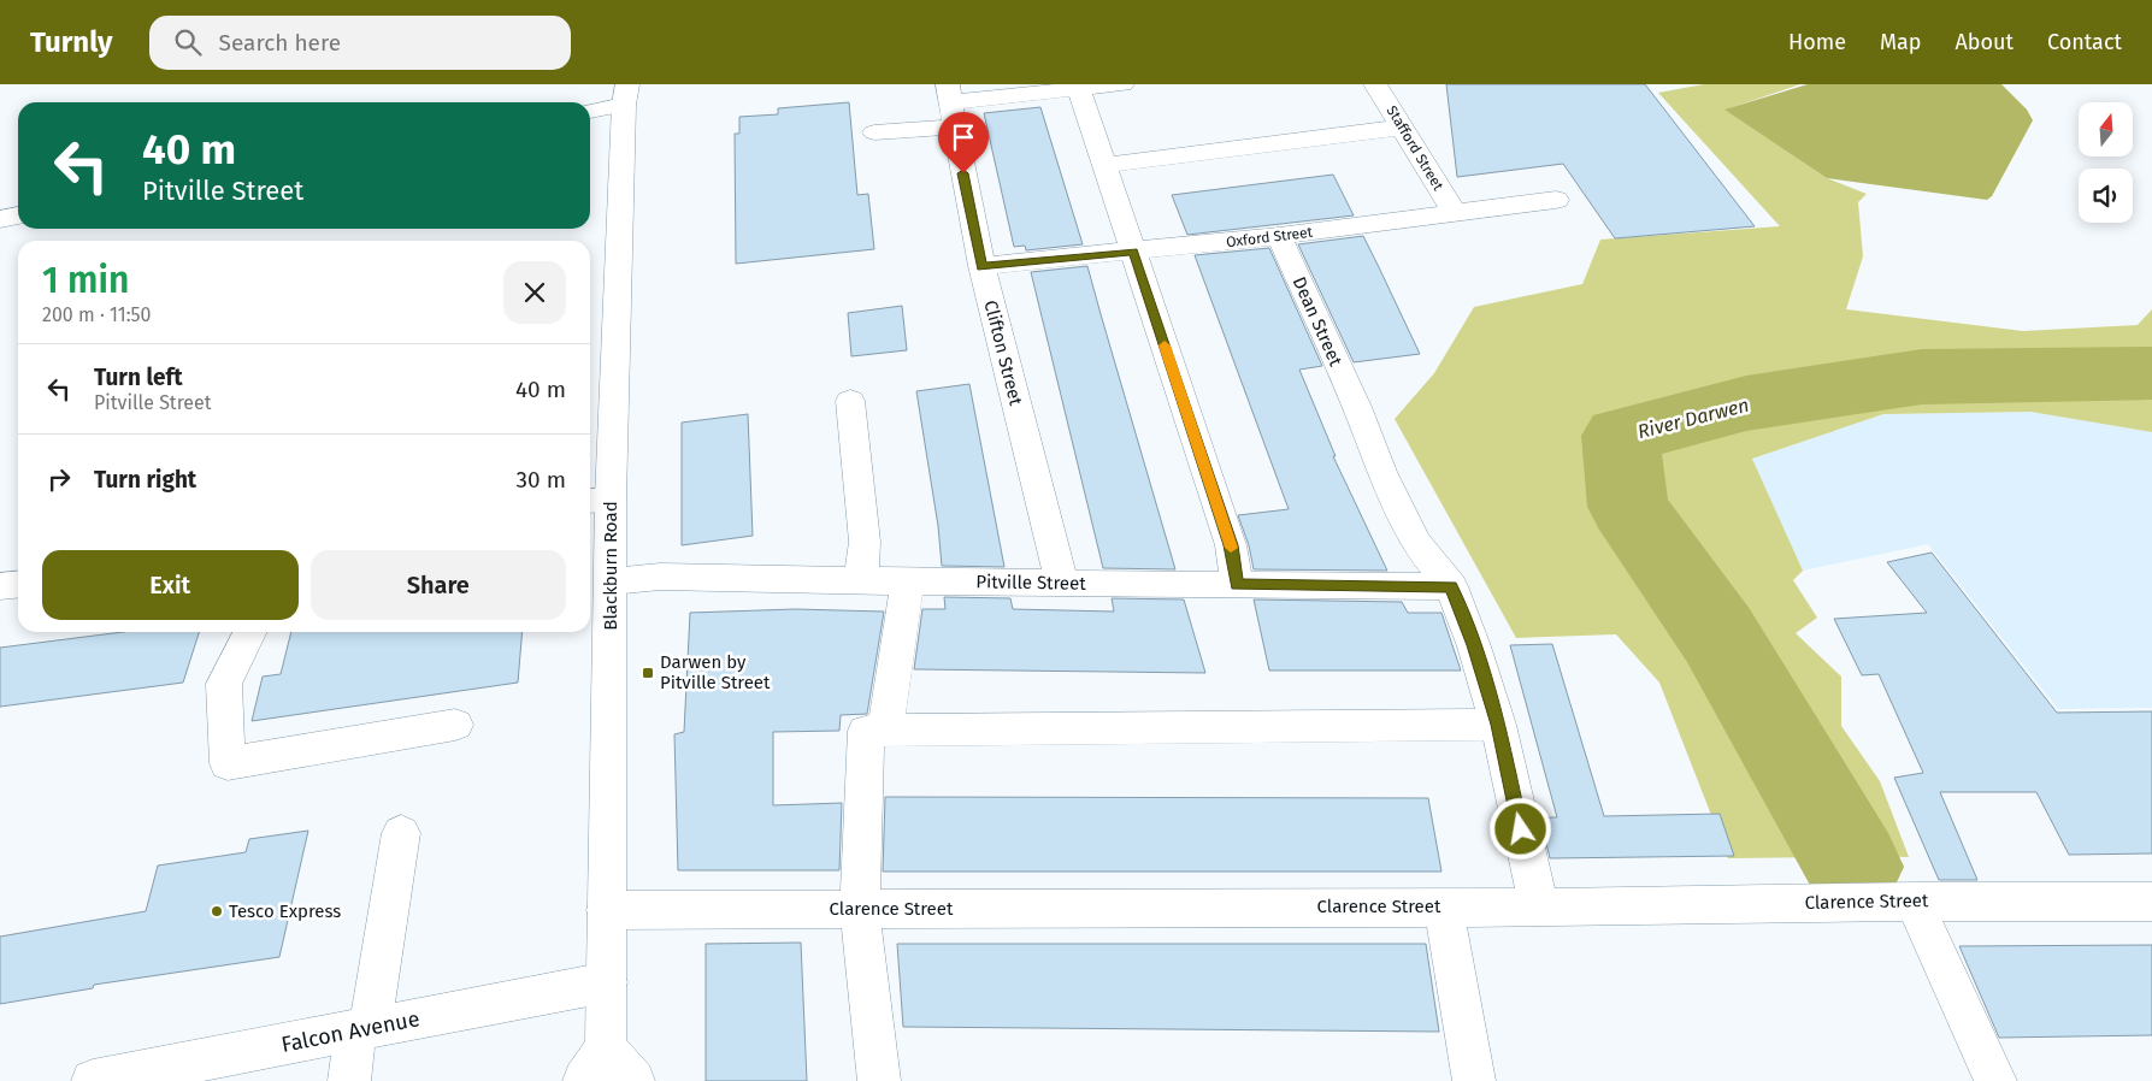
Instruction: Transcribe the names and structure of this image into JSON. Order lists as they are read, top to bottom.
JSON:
{
  "streets": {
    "main road": [
      "Stafford Street",
      "Oxford Street",
      "Dean Street",
      "Clifton Street",
      "Blackburn Road",
      "Pitville Street",
      "Clarence Street",
      "Falcon Avenue"
    ]
  },
  "crossings": [
    ["Stafford Street", "Oxford Street"],
    ["Oxford Street", "Dean Street"],
    ["Oxford Street", "Clifton Street"],
    ["Dean Street", "Pitville Street"],
    ["Clifton Street", "Pitville Street"],
    ["Blackburn Road", "Pitville Street"],
    ["Blackburn Road", "Clarence Street"],
    ["Blackburn Road", "Falcon Avenue"]
  ],
  "water": ["River Darwen"],
  "places": {
    "transit": ["Darwen by Pitville Street"],
    "other": ["Tesco Express"]
  },
  "north": "top",
  "page": {
    "header": "Turnly",
    "search": "Search here",
    "nav": [
      "Home",
      "Map",
      "About",
      "Contact"
    ],
    "turn": ["40 m", "Pitville Street"],
    "heading": ["1 min", "200 m · 11:50"],
    "list": [
      {
        "name": "Turn left",
        "note": "Pitville Street",
        "value": "40 m"
      },
      {
        "name": "Turn right",
        "value": "30 m"
      }
    ],
    "buttons": ["Exit", "Share"]
  }
}
